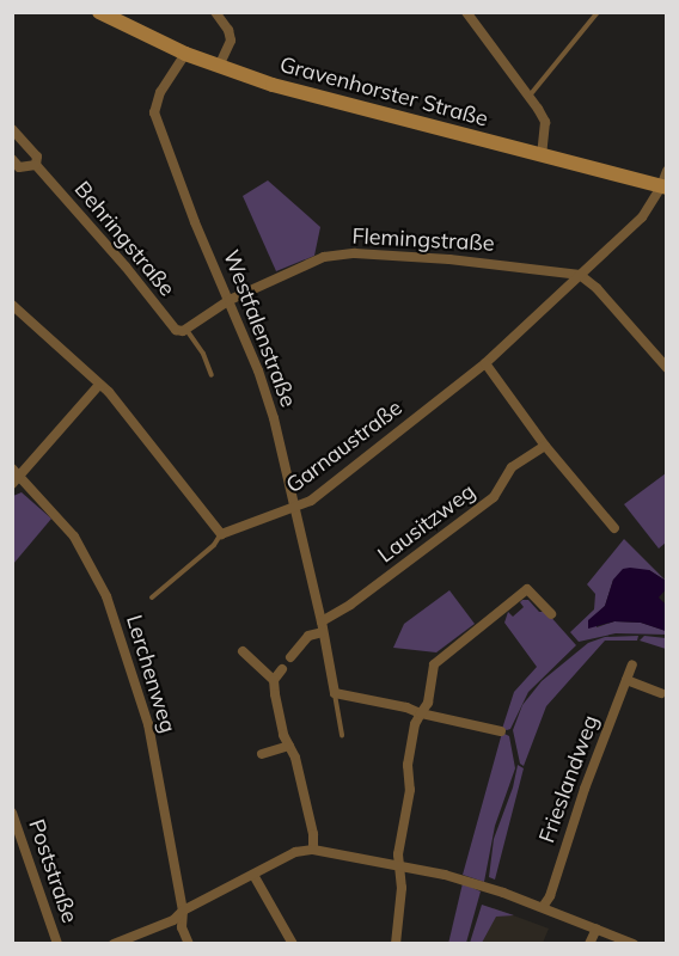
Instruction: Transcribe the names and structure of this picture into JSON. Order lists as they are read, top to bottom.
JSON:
{
  "streets": {
    "main road": ["Gravenhorster Straße"],
    "street": [
      "Behringstraße",
      "Flemingstraße",
      "Westfalenstraße",
      "Garnaustraße",
      "Lausitzweg",
      "Lerchenweg",
      "Frieslandweg",
      "Poststraße"
    ]
  },
  "crossings": [
    ["Gravenhorster Straße", "Westfalenstraße"],
    ["Gravenhorster Straße", "Garnaustraße"],
    ["Flemingstraße", "Westfalenstraße"],
    ["Flemingstraße", "Garnaustraße"],
    ["Westfalenstraße", "Garnaustraße"],
    ["Westfalenstraße", "Lausitzweg"]
  ]
}
